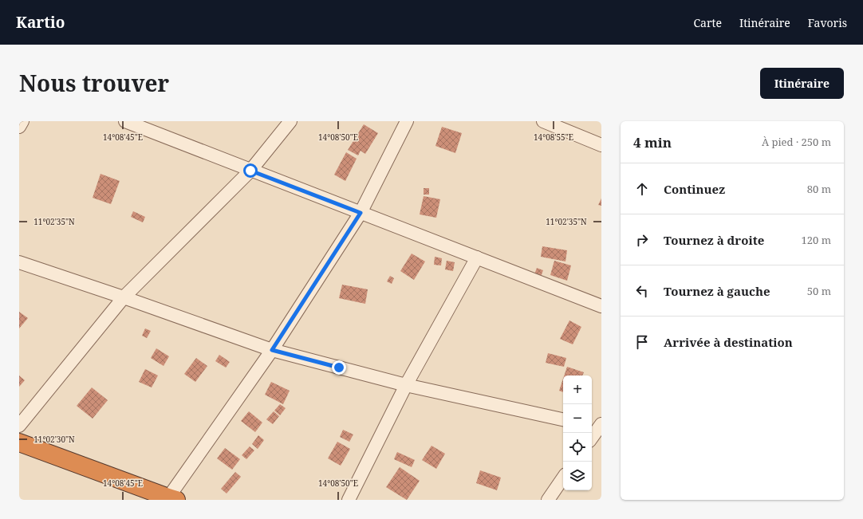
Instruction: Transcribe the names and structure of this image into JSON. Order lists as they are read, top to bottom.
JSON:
{
  "page": {
    "header": "Kartio",
    "nav": ["Carte", "Itinéraire", "Favoris"],
    "title": "Nous trouver",
    "buttons": "Itinéraire",
    "heading": ["4 min", "À pied · 250 m"],
    "list": [
      ["Continuez", "80 m"],
      ["Tournez à droite", "120 m"],
      ["Tournez à gauche", "50 m"],
      "Arrivée à destination"
    ],
    "map_buttons": ["+", "−"]
  },
  "coordinates": [
    "14°08'45\"E",
    "14°08'50\"E",
    "14°08'55\"E",
    "11°02'35\"N",
    "11°02'30\"N"
  ]
}
